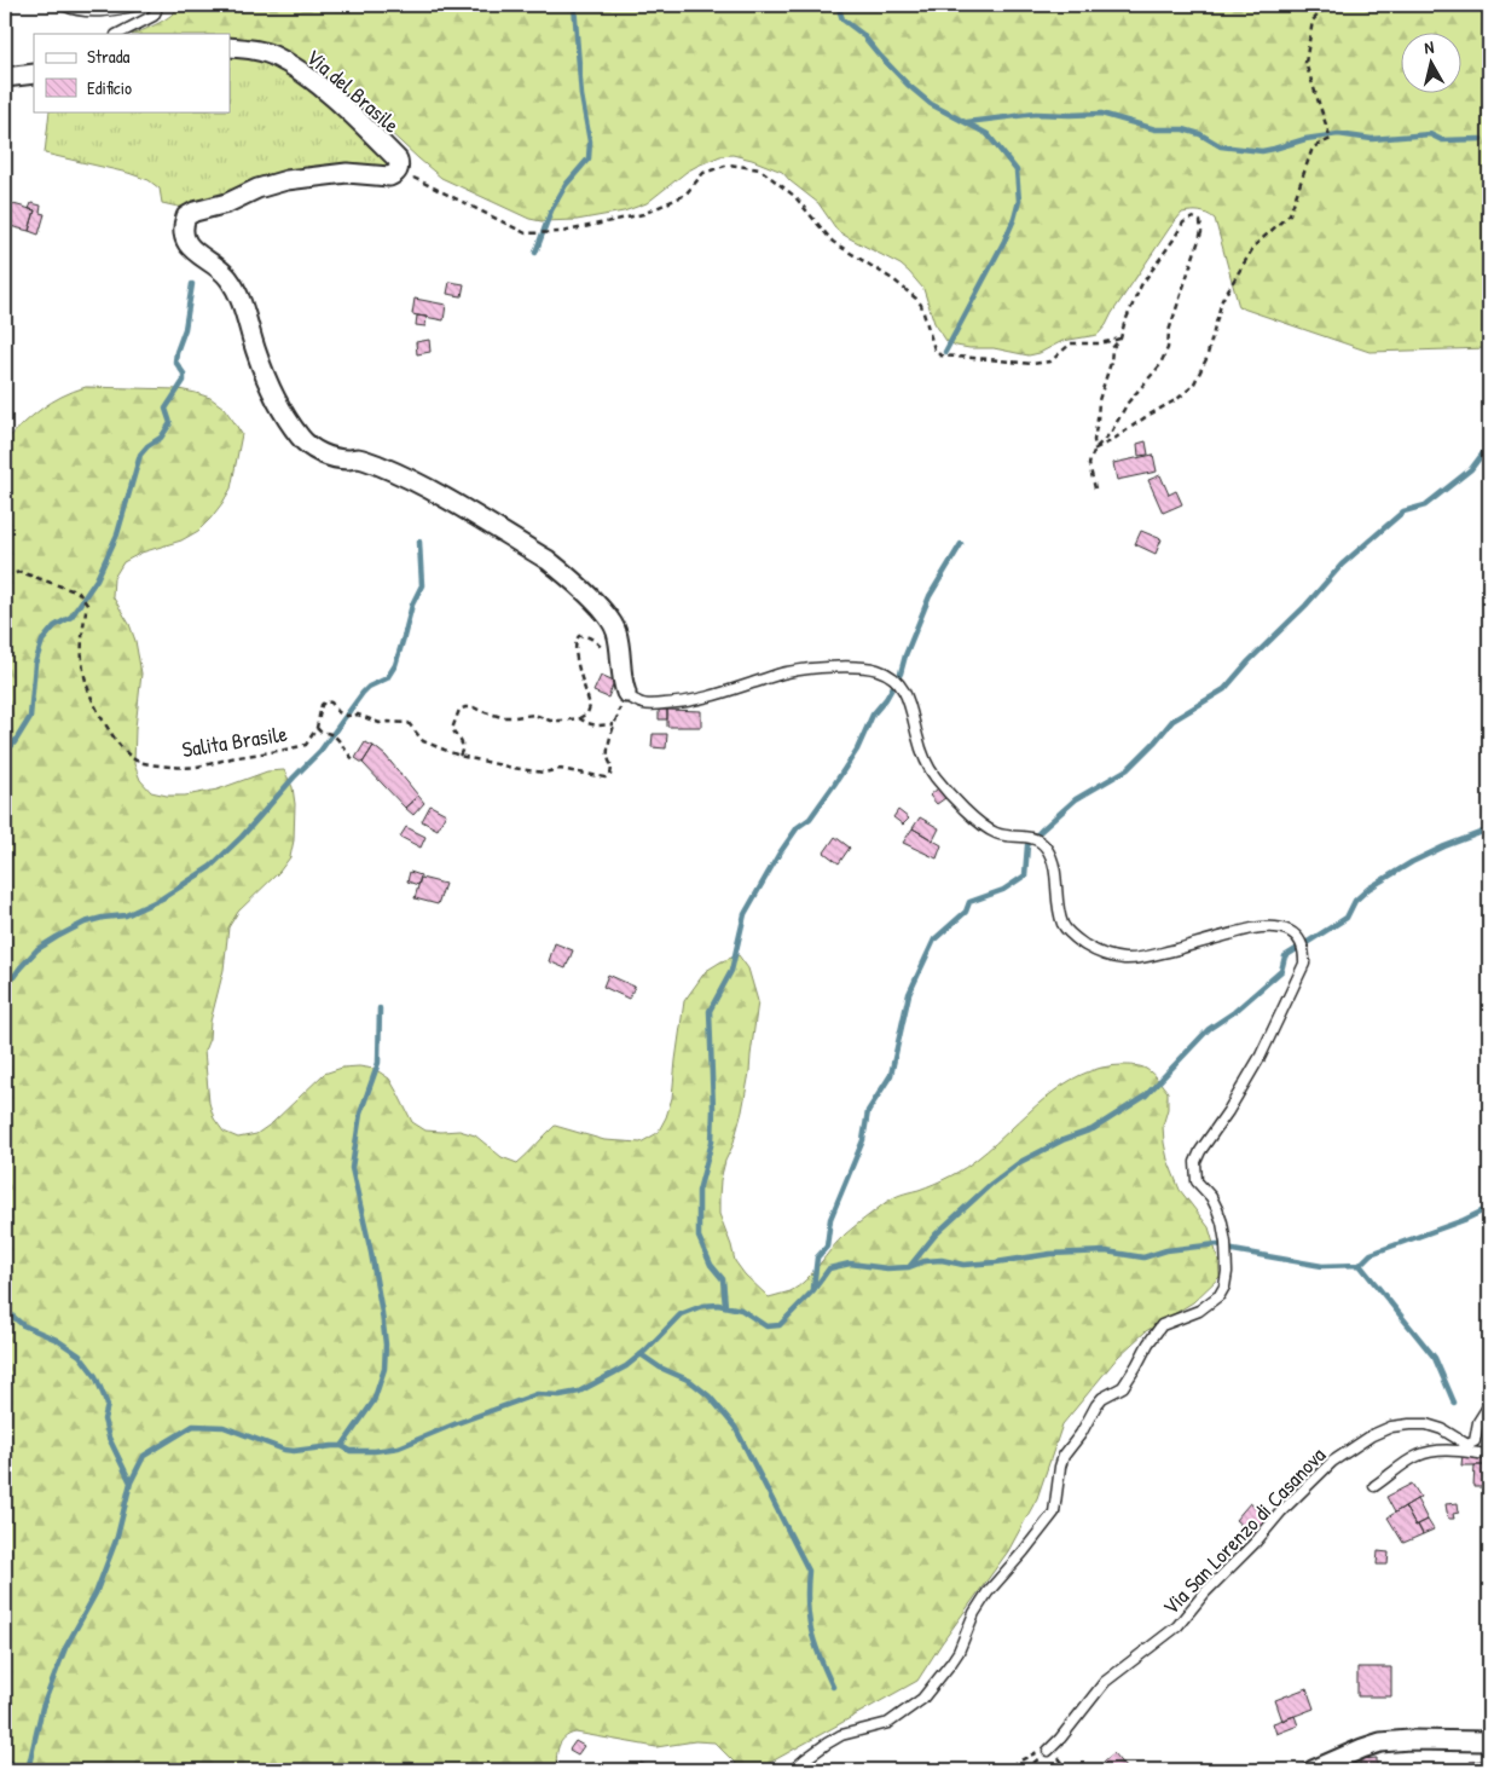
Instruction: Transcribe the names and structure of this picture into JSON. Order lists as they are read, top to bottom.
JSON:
{
  "streets": {
    "street": ["Via del Brasile"],
    "lane": ["Via San Lorenzo di Casanova"],
    "path": ["Salita Brasile"]
  },
  "legend": ["Strada", "Edificio"],
  "north": "top"
}
